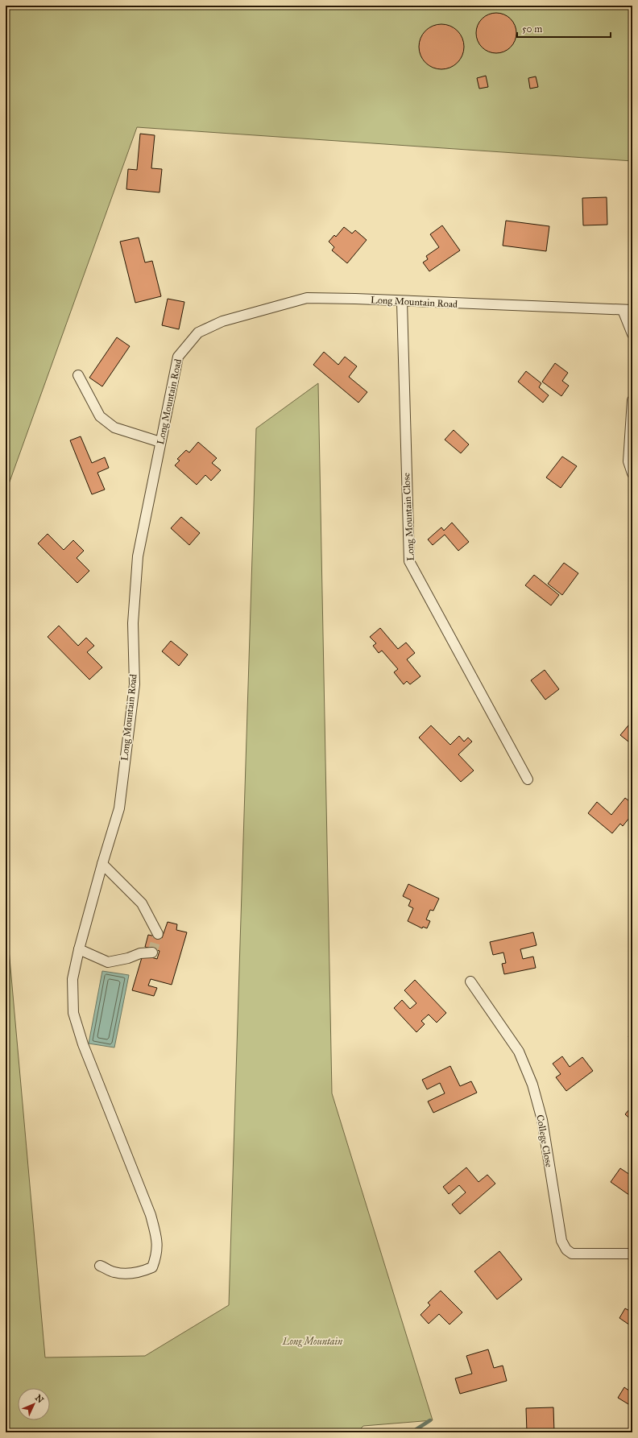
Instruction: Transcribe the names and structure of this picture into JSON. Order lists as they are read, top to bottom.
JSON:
{
  "streets": {
    "street": ["Long Mountain Road", "Long Mountain Close", "College Close"]
  },
  "crossings": [
    ["Long Mountain Road", "Long Mountain Close"]
  ],
  "parks": ["Long Mountain"],
  "scale_bar": "50 m",
  "north": "top right"
}
